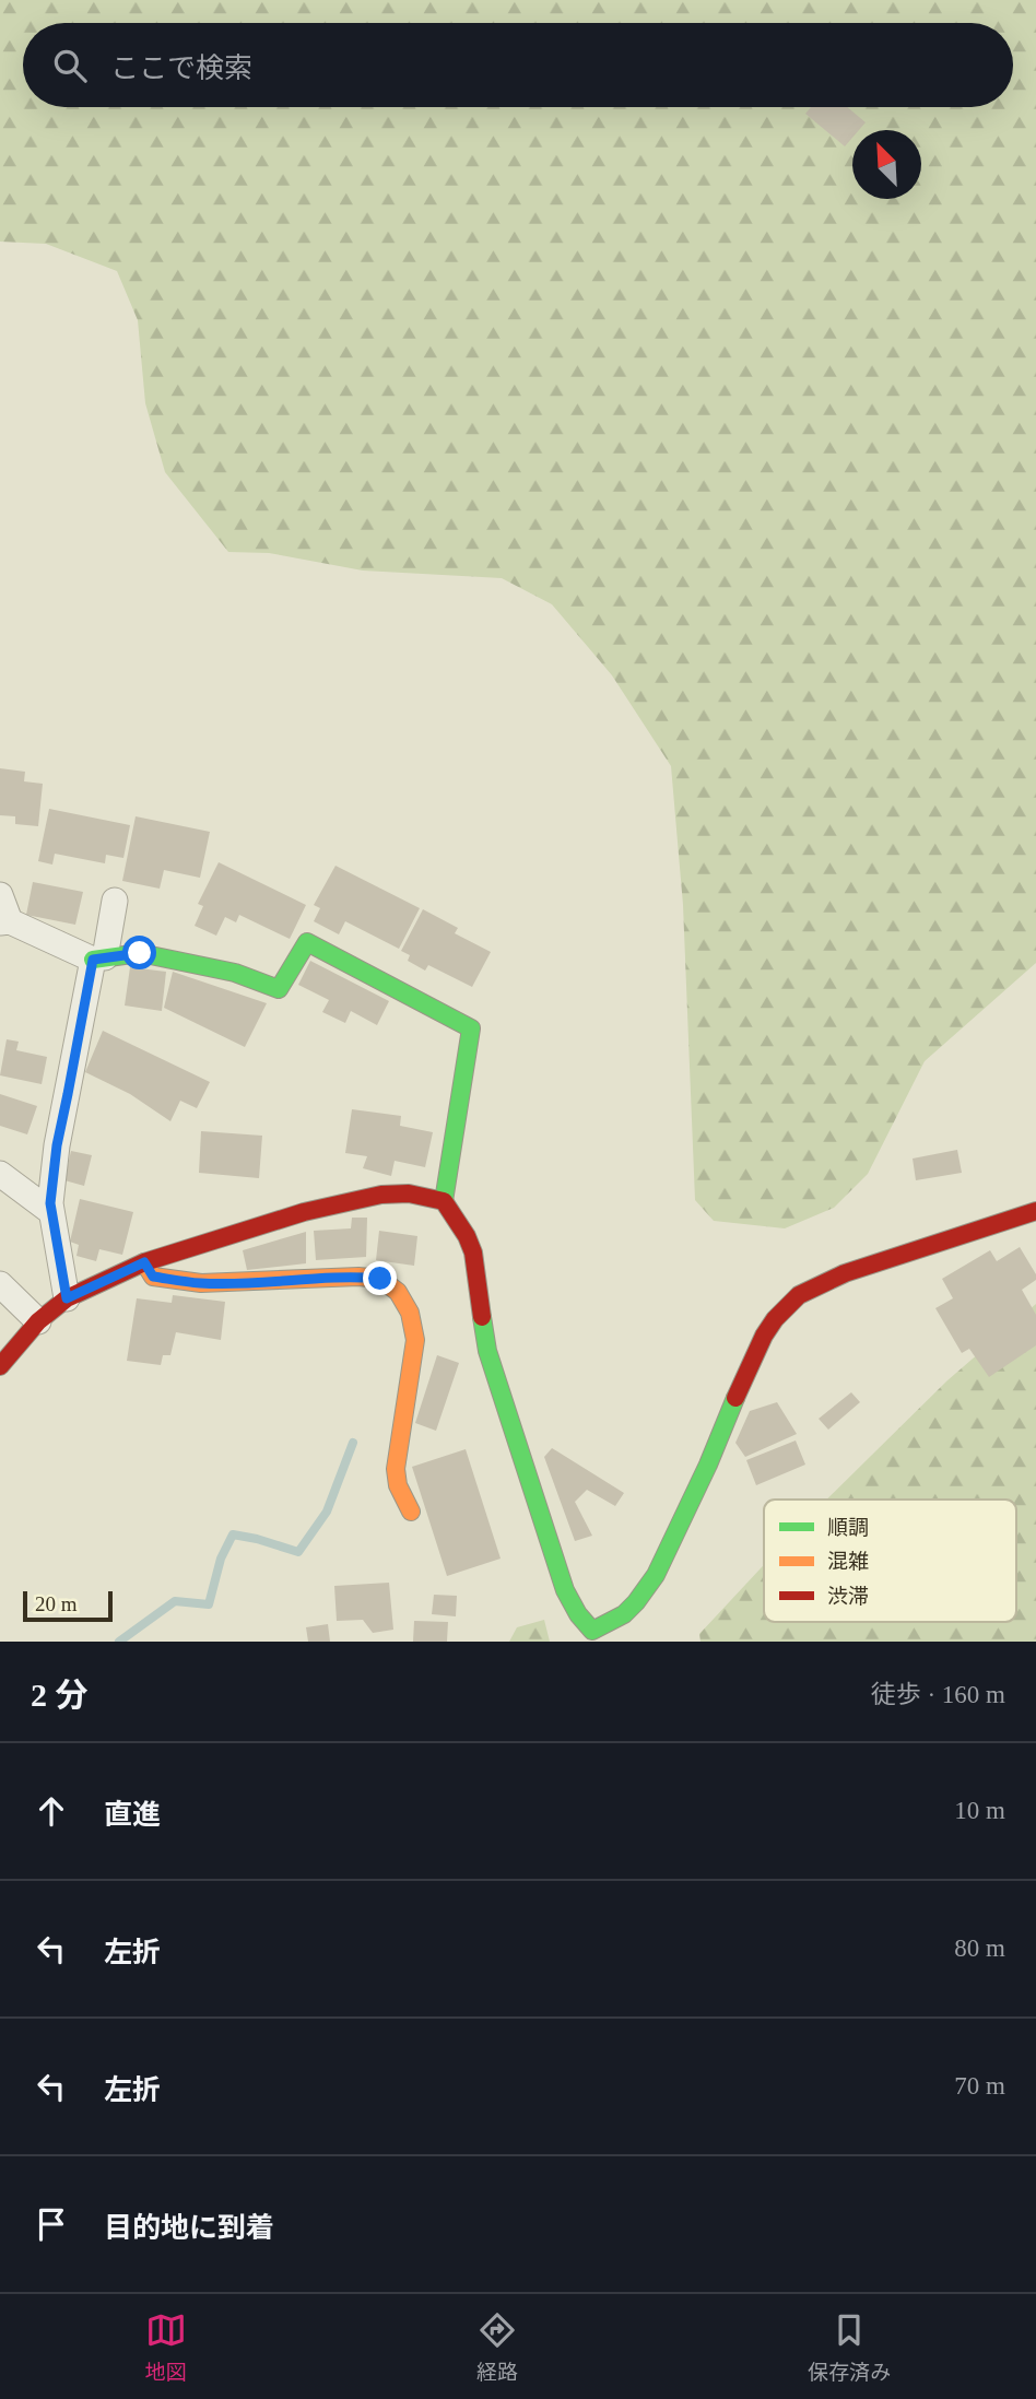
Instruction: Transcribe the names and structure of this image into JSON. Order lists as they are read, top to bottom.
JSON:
{
  "legend": ["順調", "混雑", "渋滞"],
  "scale_bar": "20 m",
  "north": "top left",
  "page": {
    "search": "ここで検索",
    "scale": "20 m",
    "heading": ["2 分", "徒歩 · 160 m"],
    "list": [
      ["直進", "10 m"],
      ["左折", "80 m"],
      ["左折", "70 m"],
      "目的地に到着"
    ],
    "nav": ["地図", "経路", "保存済み"]
  }
}
